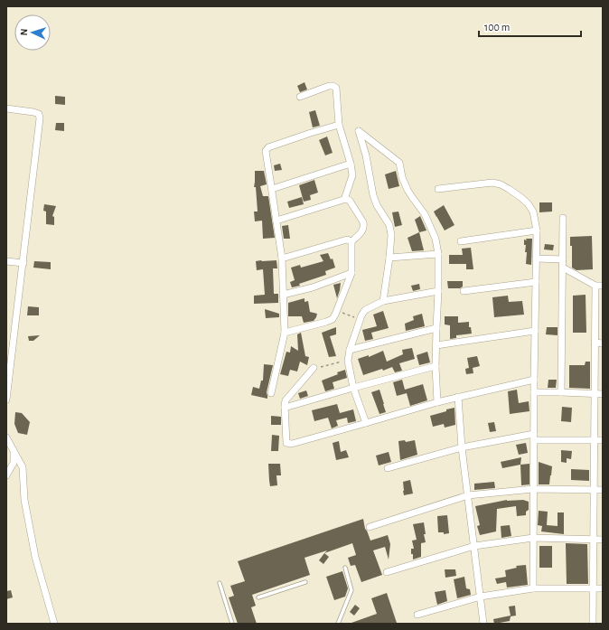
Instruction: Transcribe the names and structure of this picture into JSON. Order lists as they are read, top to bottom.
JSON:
{
  "scale_bar": "100 m",
  "north": "left"
}
